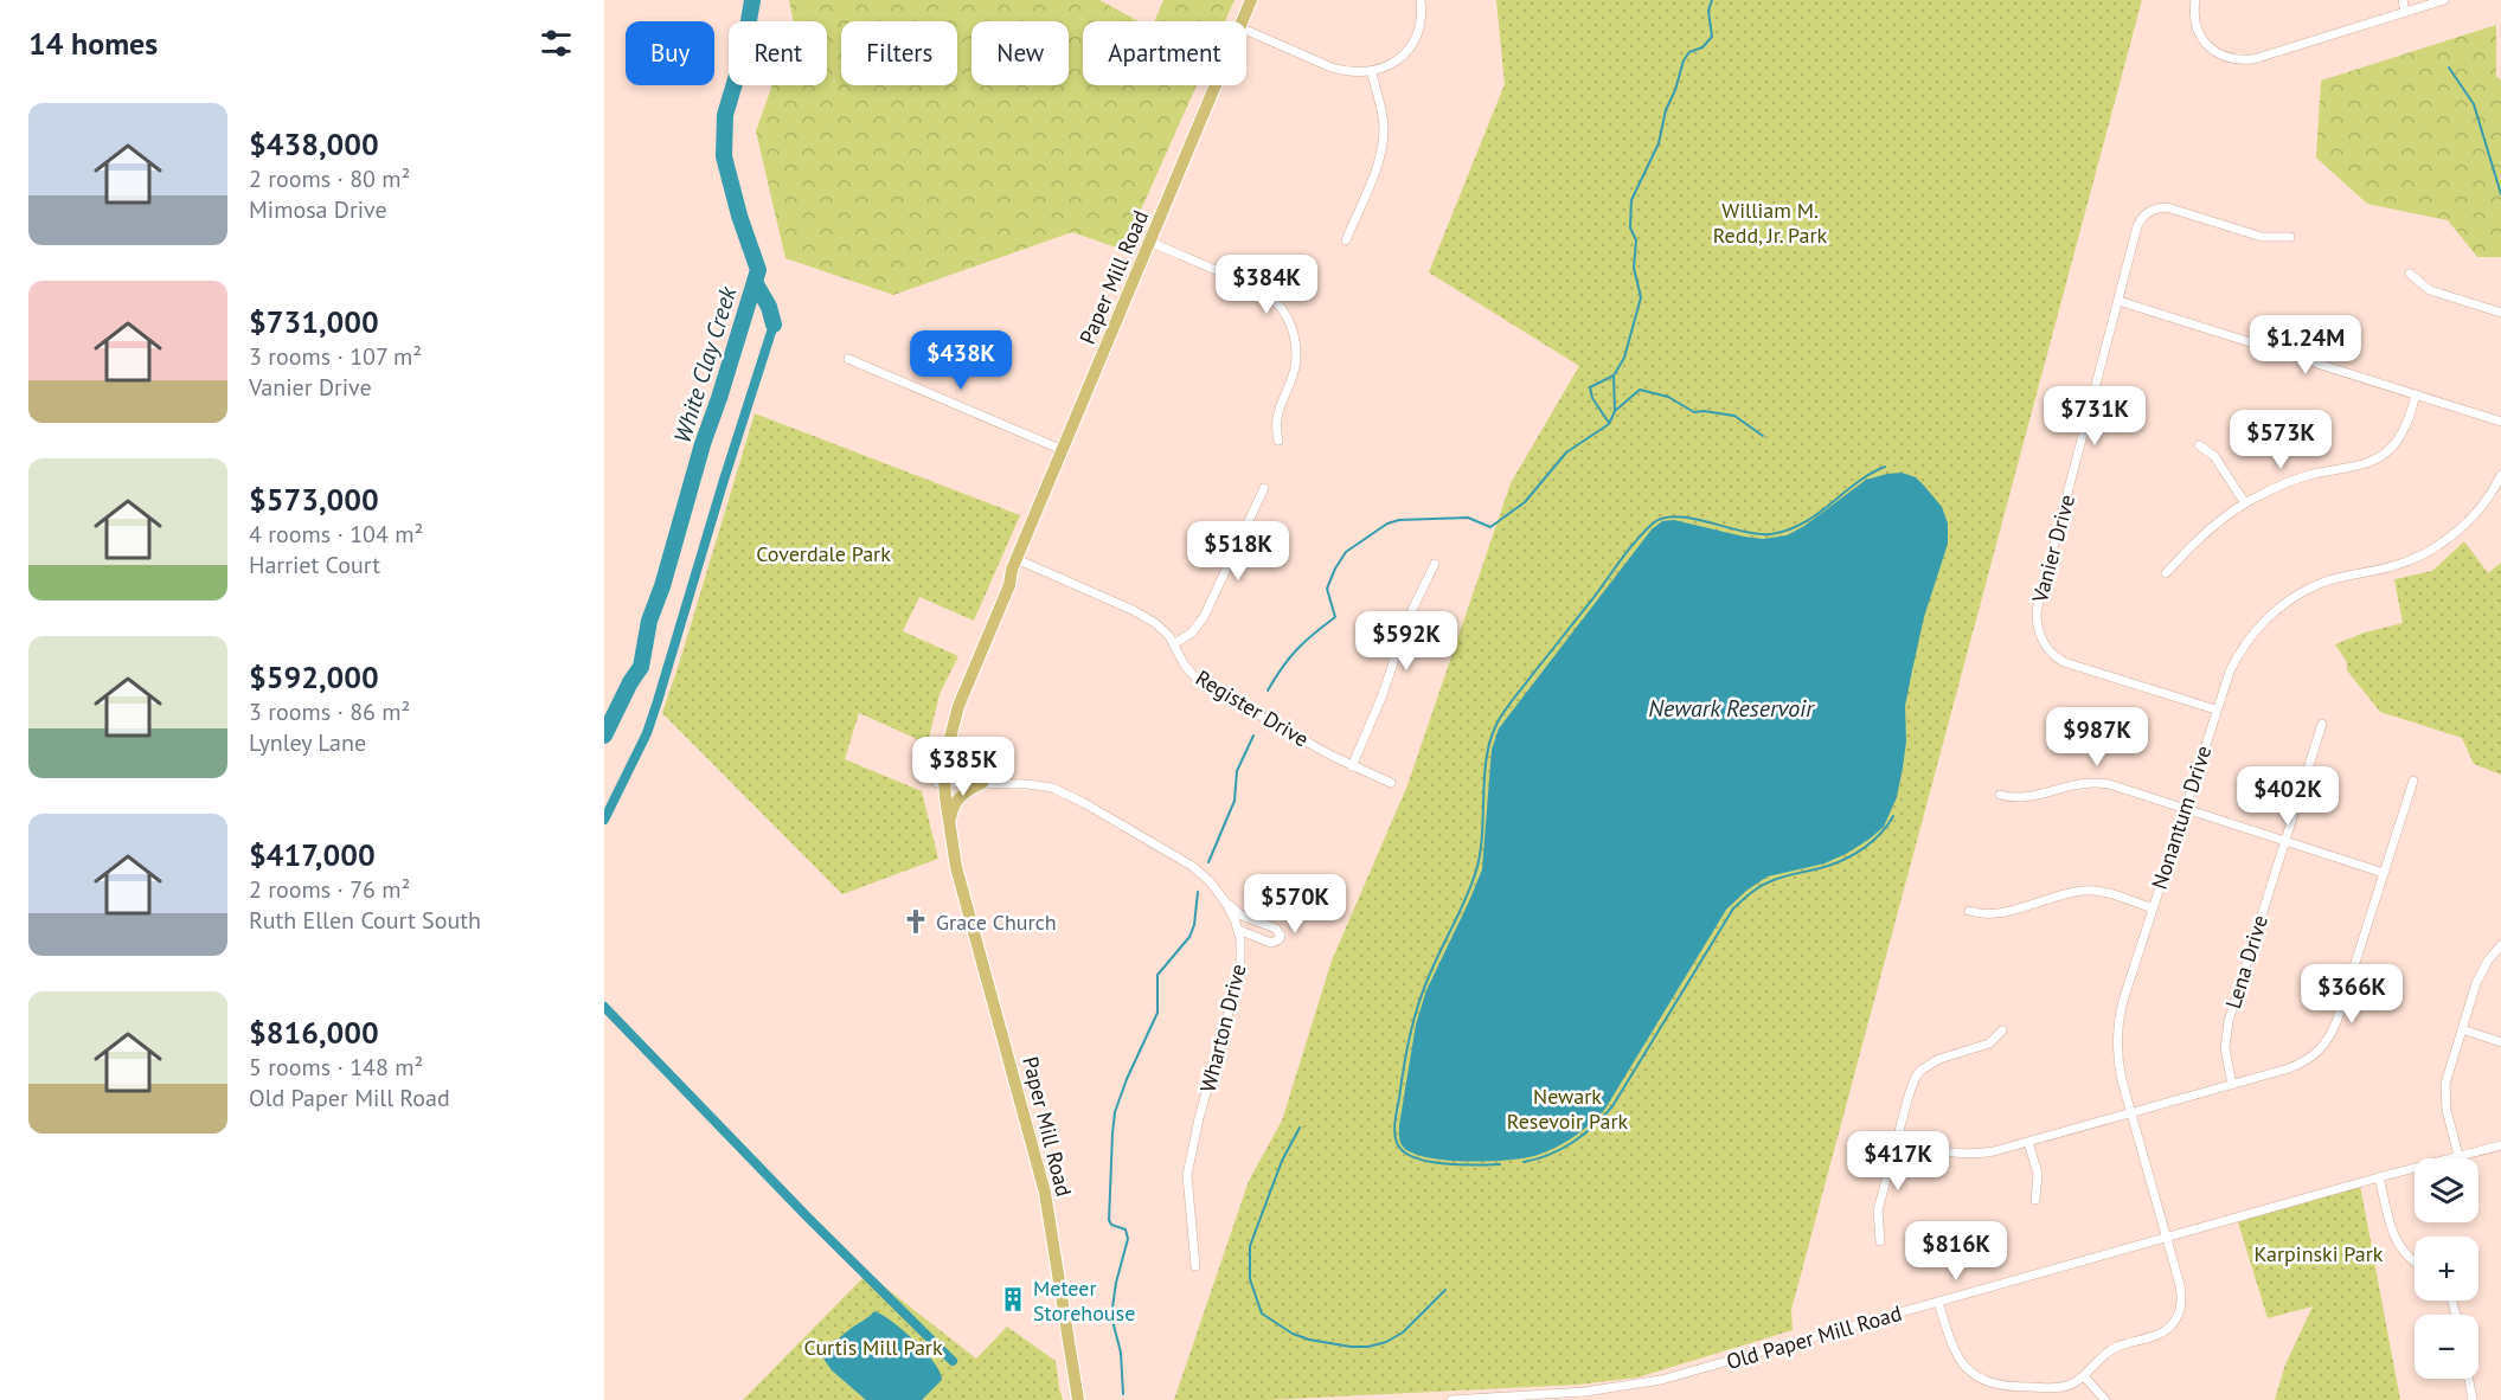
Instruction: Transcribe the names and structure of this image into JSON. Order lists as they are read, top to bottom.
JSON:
{
  "streets": {
    "main road": ["Paper Mill Road"],
    "street": [
      "Vanier Drive",
      "Register Drive",
      "Nonantum Drive",
      "Lena Drive",
      "Wharton Drive",
      "Old Paper Mill Road"
    ]
  },
  "crossings": [
    ["Paper Mill Road", "Register Drive"],
    ["Paper Mill Road", "Wharton Drive"],
    ["Vanier Drive", "Nonantum Drive"],
    ["Nonantum Drive", "Old Paper Mill Road"]
  ],
  "water": ["White Clay Creek", "Newark Reservoir"],
  "parks": [
    "William M. Redd, Jr. Park",
    "Coverdale Park",
    "Newark Resevoir Park",
    "Karpinski Park",
    "Curtis Mill Park"
  ],
  "places": {
    "church": ["Grace Church"],
    "building": ["Meteer Storehouse"]
  },
  "page": {
    "heading": "14 homes",
    "chip": [
      "Buy",
      "Rent",
      "Filters",
      "New",
      "Apartment"
    ],
    "list": [
      {
        "name": "$438,000",
        "note": "2 rooms · 80 m² · Mimosa Drive"
      },
      {
        "name": "$731,000",
        "note": "3 rooms · 107 m² · Vanier Drive"
      },
      {
        "name": "$573,000",
        "note": "4 rooms · 104 m² · Harriet Court"
      },
      {
        "name": "$592,000",
        "note": "3 rooms · 86 m² · Lynley Lane"
      },
      {
        "name": "$417,000",
        "note": "2 rooms · 76 m² · Ruth Ellen Court South"
      },
      {
        "name": "$816,000",
        "note": "5 rooms · 148 m² · Old Paper Mill Road"
      }
    ],
    "price": [
      "$384K",
      "$1.24M",
      "$438K",
      "$731K",
      "$573K",
      "$518K",
      "$592K",
      "$987K",
      "$385K",
      "$402K",
      "$570K",
      "$366K",
      "$417K",
      "$816K"
    ],
    "map_buttons": ["+", "−"]
  }
}
